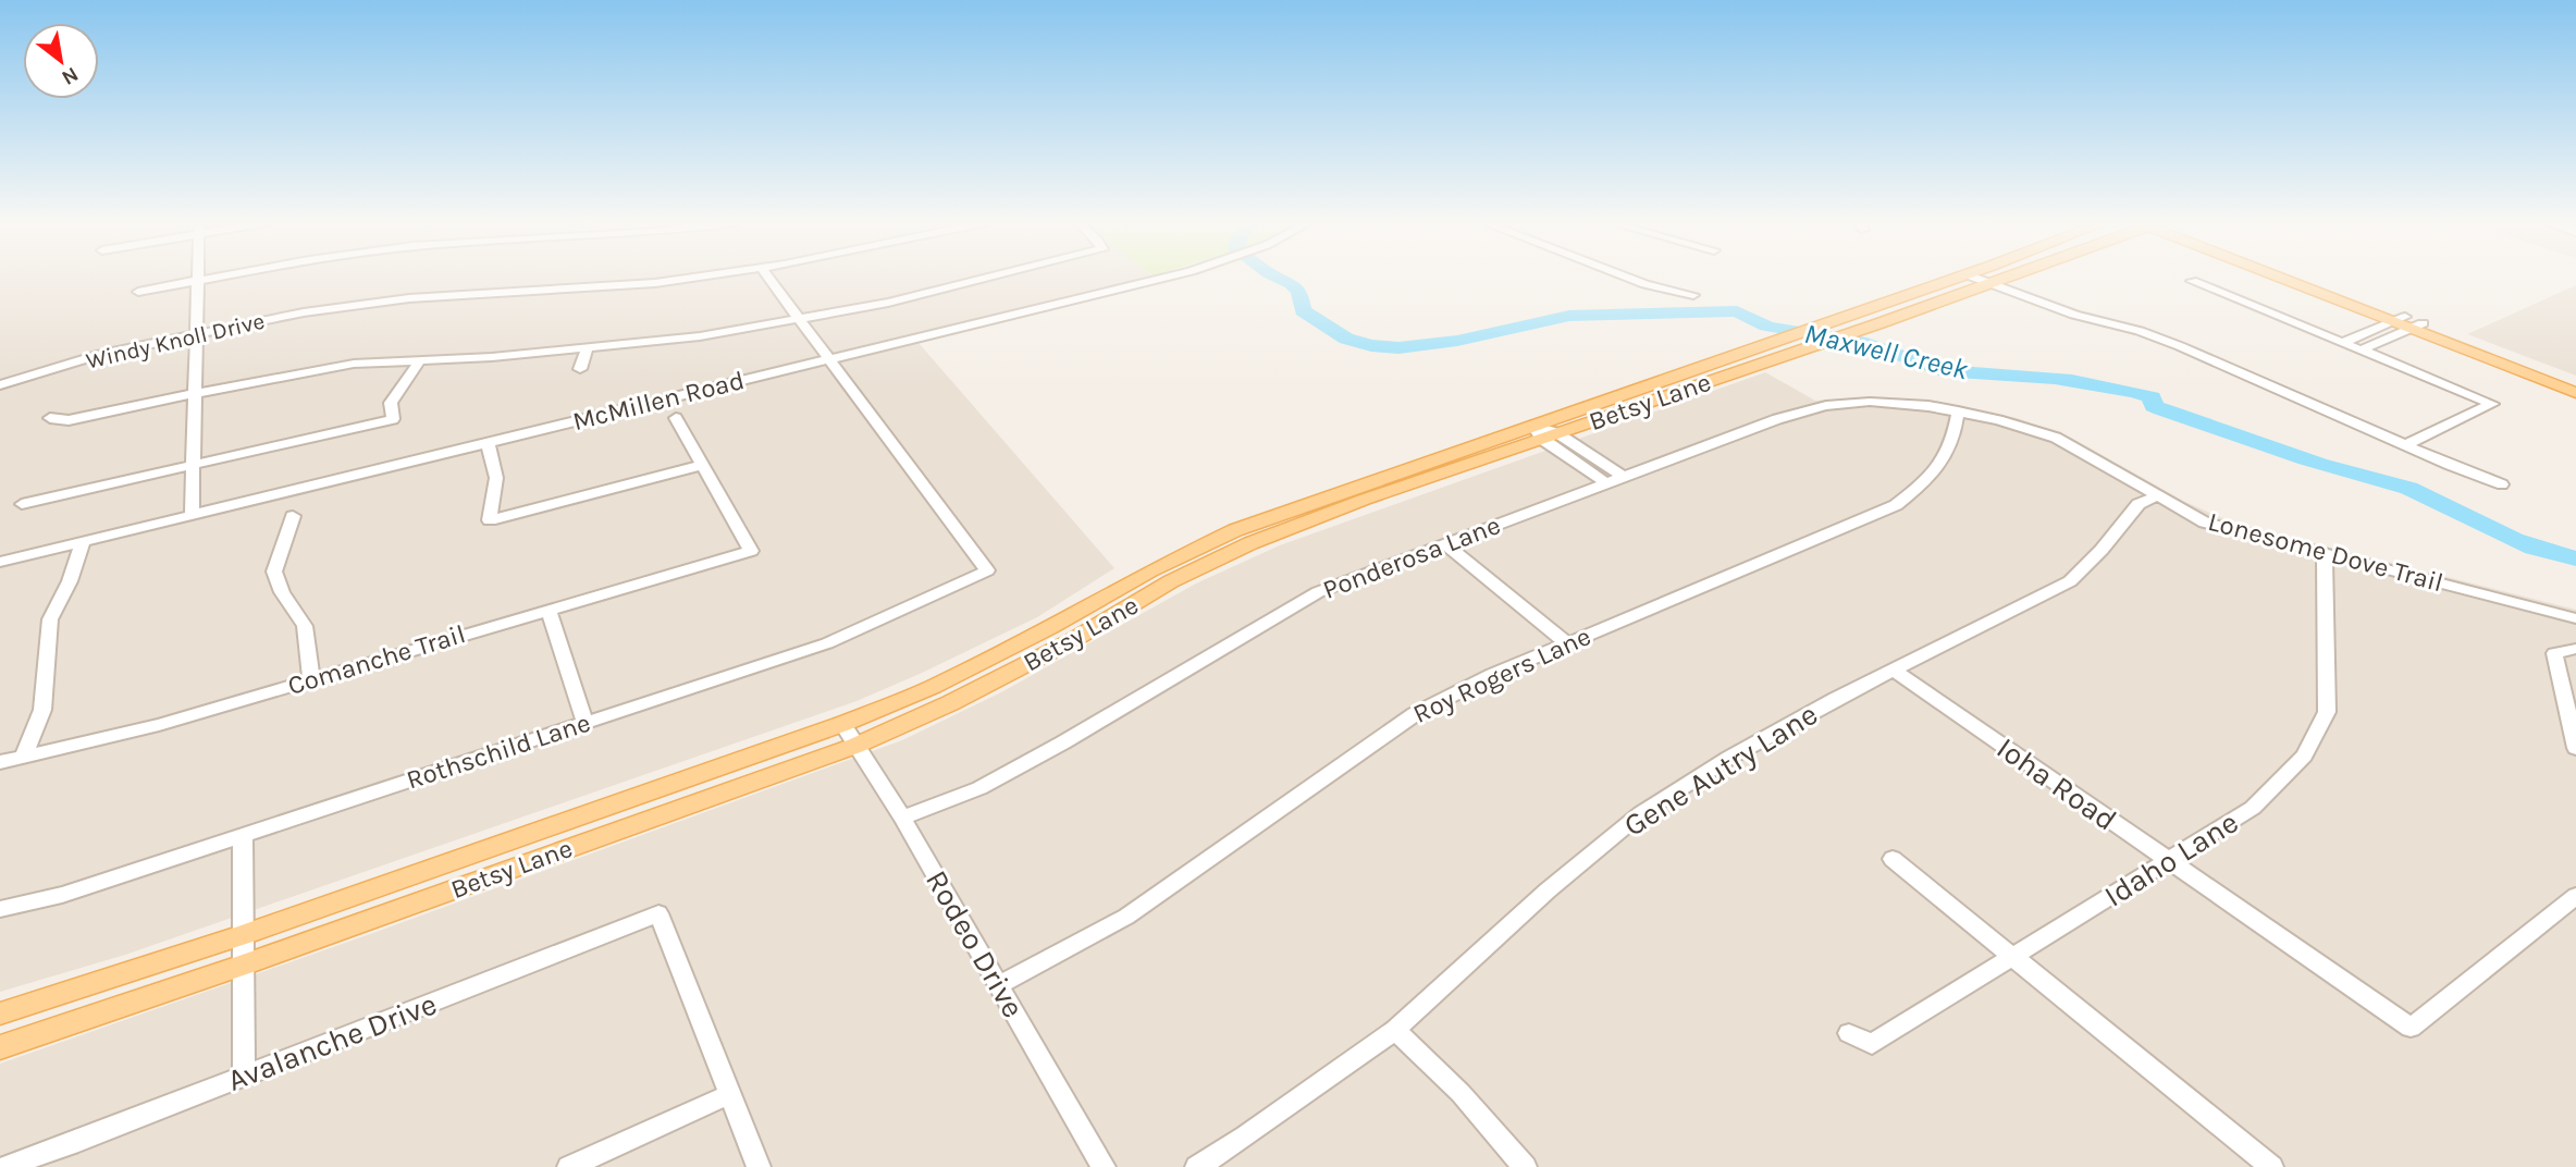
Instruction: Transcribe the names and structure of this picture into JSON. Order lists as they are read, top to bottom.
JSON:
{
  "streets": {
    "main road": ["Betsy Lane"],
    "street": [
      "Windy Knoll Drive",
      "McMillen Road",
      "Lonesome Dove Trail",
      "Ponderosa Lane",
      "Comanche Trail",
      "Roy Rogers Lane",
      "Rothschild Lane",
      "Gene Autry Lane",
      "Ioha Road",
      "Idaho Lane",
      "Rodeo Drive",
      "Avalanche Drive"
    ]
  },
  "crossings": [
    ["McMillen Road", "Rothschild Lane"],
    ["Betsy Lane", "Rodeo Drive"],
    ["Lonesome Dove Trail", "Ponderosa Lane"],
    ["Lonesome Dove Trail", "Roy Rogers Lane"],
    ["Lonesome Dove Trail", "Gene Autry Lane"],
    ["Lonesome Dove Trail", "Idaho Lane"],
    ["Ponderosa Lane", "Roy Rogers Lane"],
    ["Ponderosa Lane", "Rodeo Drive"],
    ["Roy Rogers Lane", "Rodeo Drive"],
    ["Gene Autry Lane", "Ioha Road"],
    ["Ioha Road", "Idaho Lane"]
  ],
  "water": ["Maxwell Creek"],
  "north": "bottom right"
}
